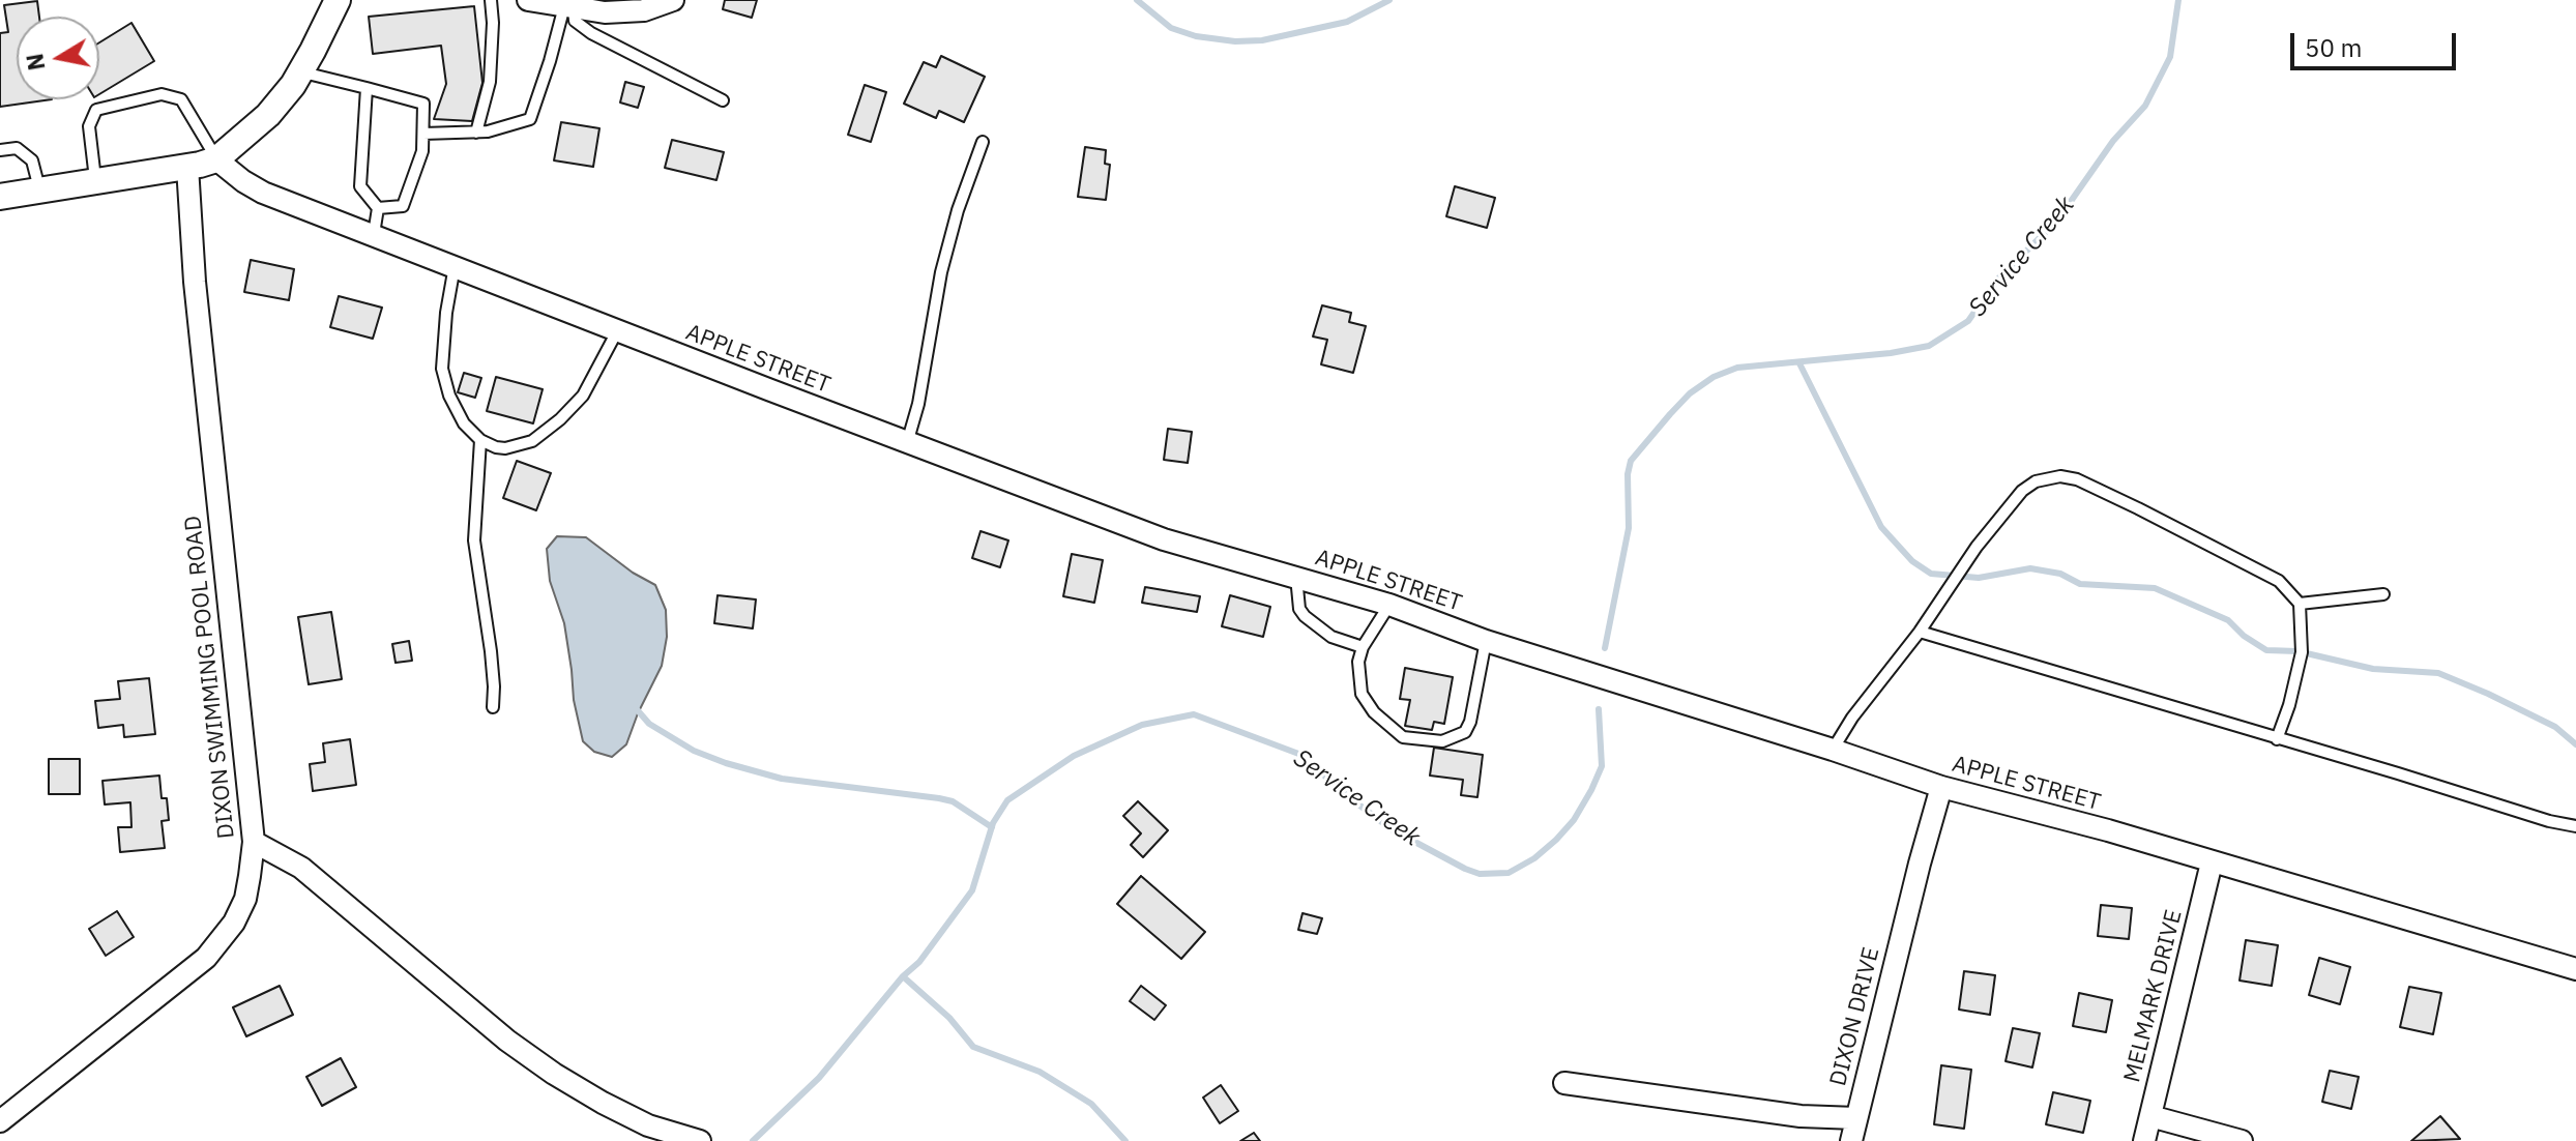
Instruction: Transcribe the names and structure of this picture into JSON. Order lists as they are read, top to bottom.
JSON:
{
  "streets": {
    "street": [
      "APPLE STREET",
      "DIXON SWIMMING POOL ROAD",
      "MELMARK DRIVE",
      "DIXON DRIVE"
    ]
  },
  "crossings": [
    ["APPLE STREET", "MELMARK DRIVE"],
    ["APPLE STREET", "DIXON DRIVE"]
  ],
  "water": ["Service Creek"],
  "scale_bar": "50 m",
  "north": "left"
}
